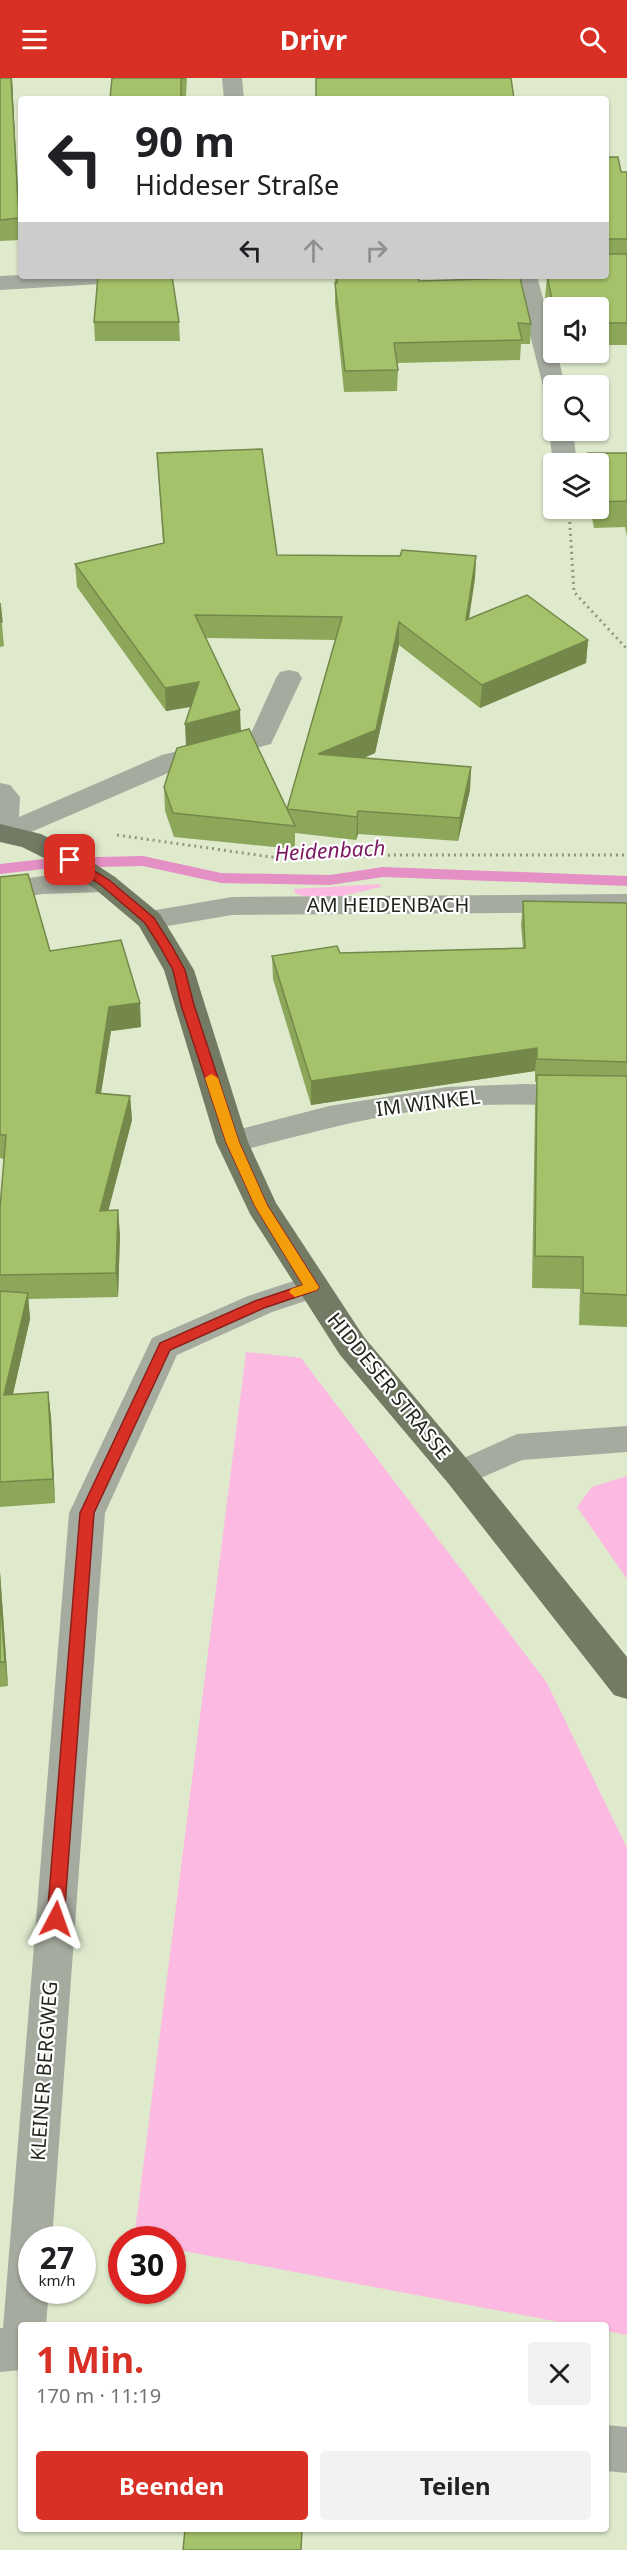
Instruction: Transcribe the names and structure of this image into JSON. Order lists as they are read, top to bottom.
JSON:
{
  "streets": {
    "main road": ["HIDDESER STRASSE"],
    "street": ["AM HEIDENBACH", "IM WINKEL", "KLEINER BERGWEG"]
  },
  "crossings": [
    ["AM HEIDENBACH", "HIDDESER STRASSE"],
    ["IM WINKEL", "HIDDESER STRASSE"],
    ["HIDDESER STRASSE", "KLEINER BERGWEG"]
  ],
  "water": ["Heidenbach"],
  "page": {
    "header": "Drivr",
    "turn": ["90 m", "Hiddeser Straße"],
    "speed": "27 km/h",
    "limit": "30",
    "heading": ["1 Min.", "170 m · 11:19"],
    "buttons": ["Beenden", "Teilen"]
  }
}
